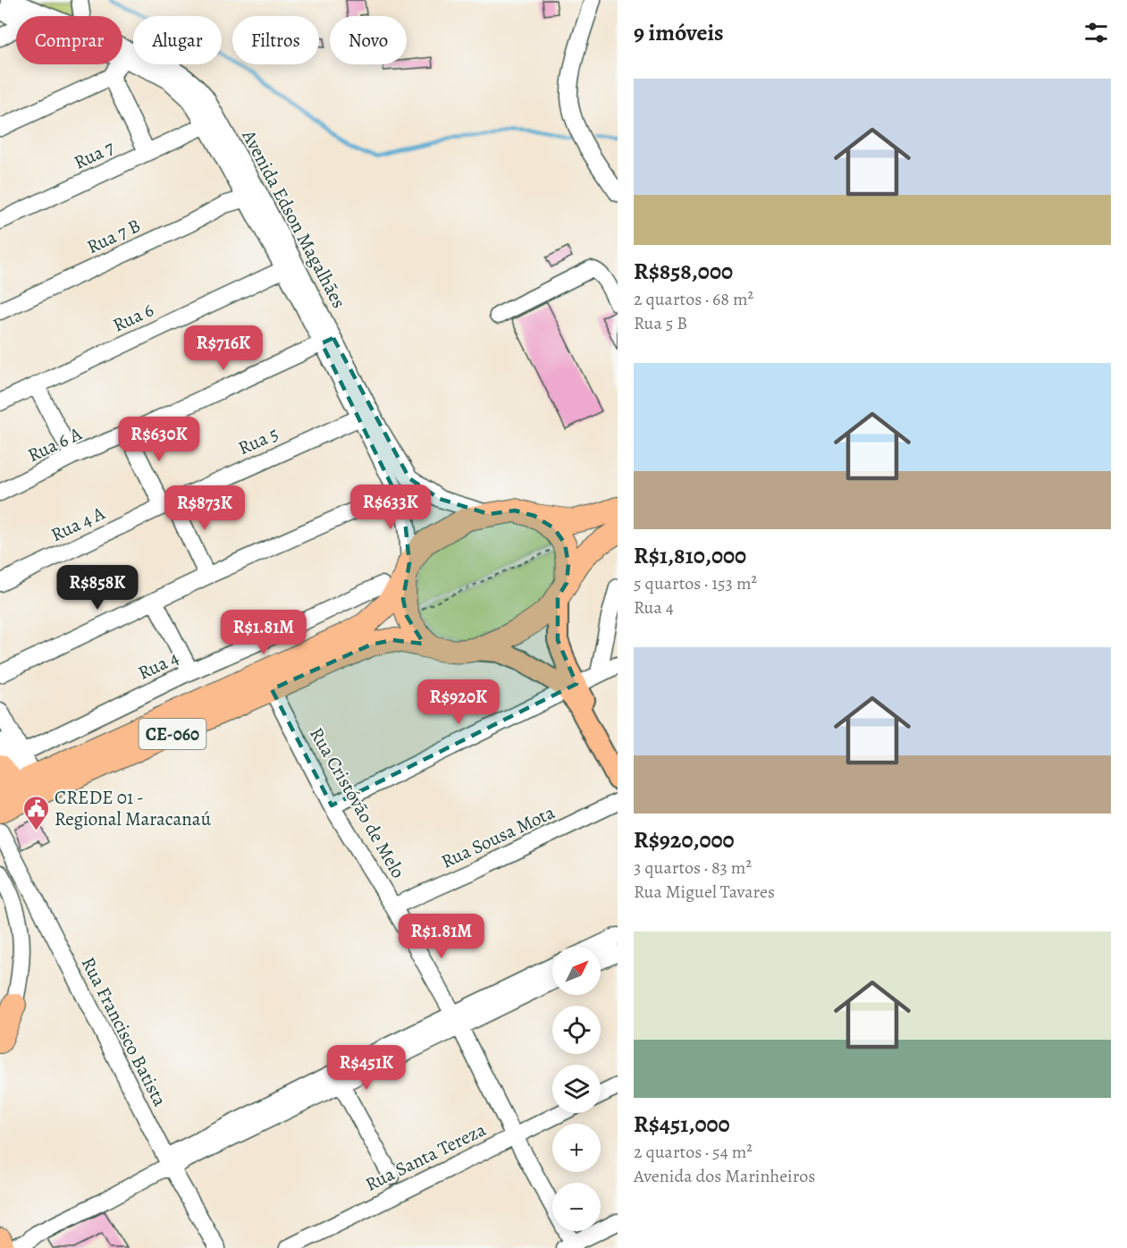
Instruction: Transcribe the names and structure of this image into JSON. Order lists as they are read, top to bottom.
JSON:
{
  "streets": {
    "highway": ["CE-060"],
    "street": [
      "Rua 7",
      "Avenida Edson Magalhães",
      "Rua 7 B",
      "Rua 6",
      "Rua 5",
      "Rua 6 A",
      "Rua 4 A",
      "Rua 4",
      "Rua Cristóvão de Melo",
      "Rua Sousa Mota",
      "Rua Francisco Batista",
      "Rua Santa Tereza"
    ]
  },
  "crossings": [
    ["Rua 7", "Avenida Edson Magalhães"],
    ["Avenida Edson Magalhães", "Rua 7 B"],
    ["Avenida Edson Magalhães", "Rua 6"],
    ["Avenida Edson Magalhães", "Rua 5"],
    ["Avenida Edson Magalhães", "Rua 6 A"],
    ["Avenida Edson Magalhães", "CE-060"],
    ["Rua 5", "Rua 4 A"],
    ["CE-060", "Rua Cristóvão de Melo"],
    ["Rua Cristóvão de Melo", "Rua Sousa Mota"],
    ["Rua Cristóvão de Melo", "Rua Santa Tereza"]
  ],
  "places": {
    "public building": ["CREDE 01 - Regional Maracanaú"]
  },
  "north": "top right",
  "page": {
    "heading": "9 imóveis",
    "chip": [
      "Comprar",
      "Alugar",
      "Filtros",
      "Novo"
    ],
    "list": [
      {
        "name": "R$858,000",
        "note": "2 quartos · 68 m² · Rua 5 B"
      },
      {
        "name": "R$1,810,000",
        "note": "5 quartos · 153 m² · Rua 4"
      },
      {
        "name": "R$920,000",
        "note": "3 quartos · 83 m² · Rua Miguel Tavares"
      },
      {
        "name": "R$451,000",
        "note": "2 quartos · 54 m² · Avenida dos Marinheiros"
      }
    ],
    "price": [
      "R$716K",
      "R$630K",
      "R$633K",
      "R$873K",
      "R$858K",
      "R$1.81M",
      "R$920K",
      "R$1.81M",
      "R$451K"
    ],
    "map_buttons": ["+", "−"]
  }
}
